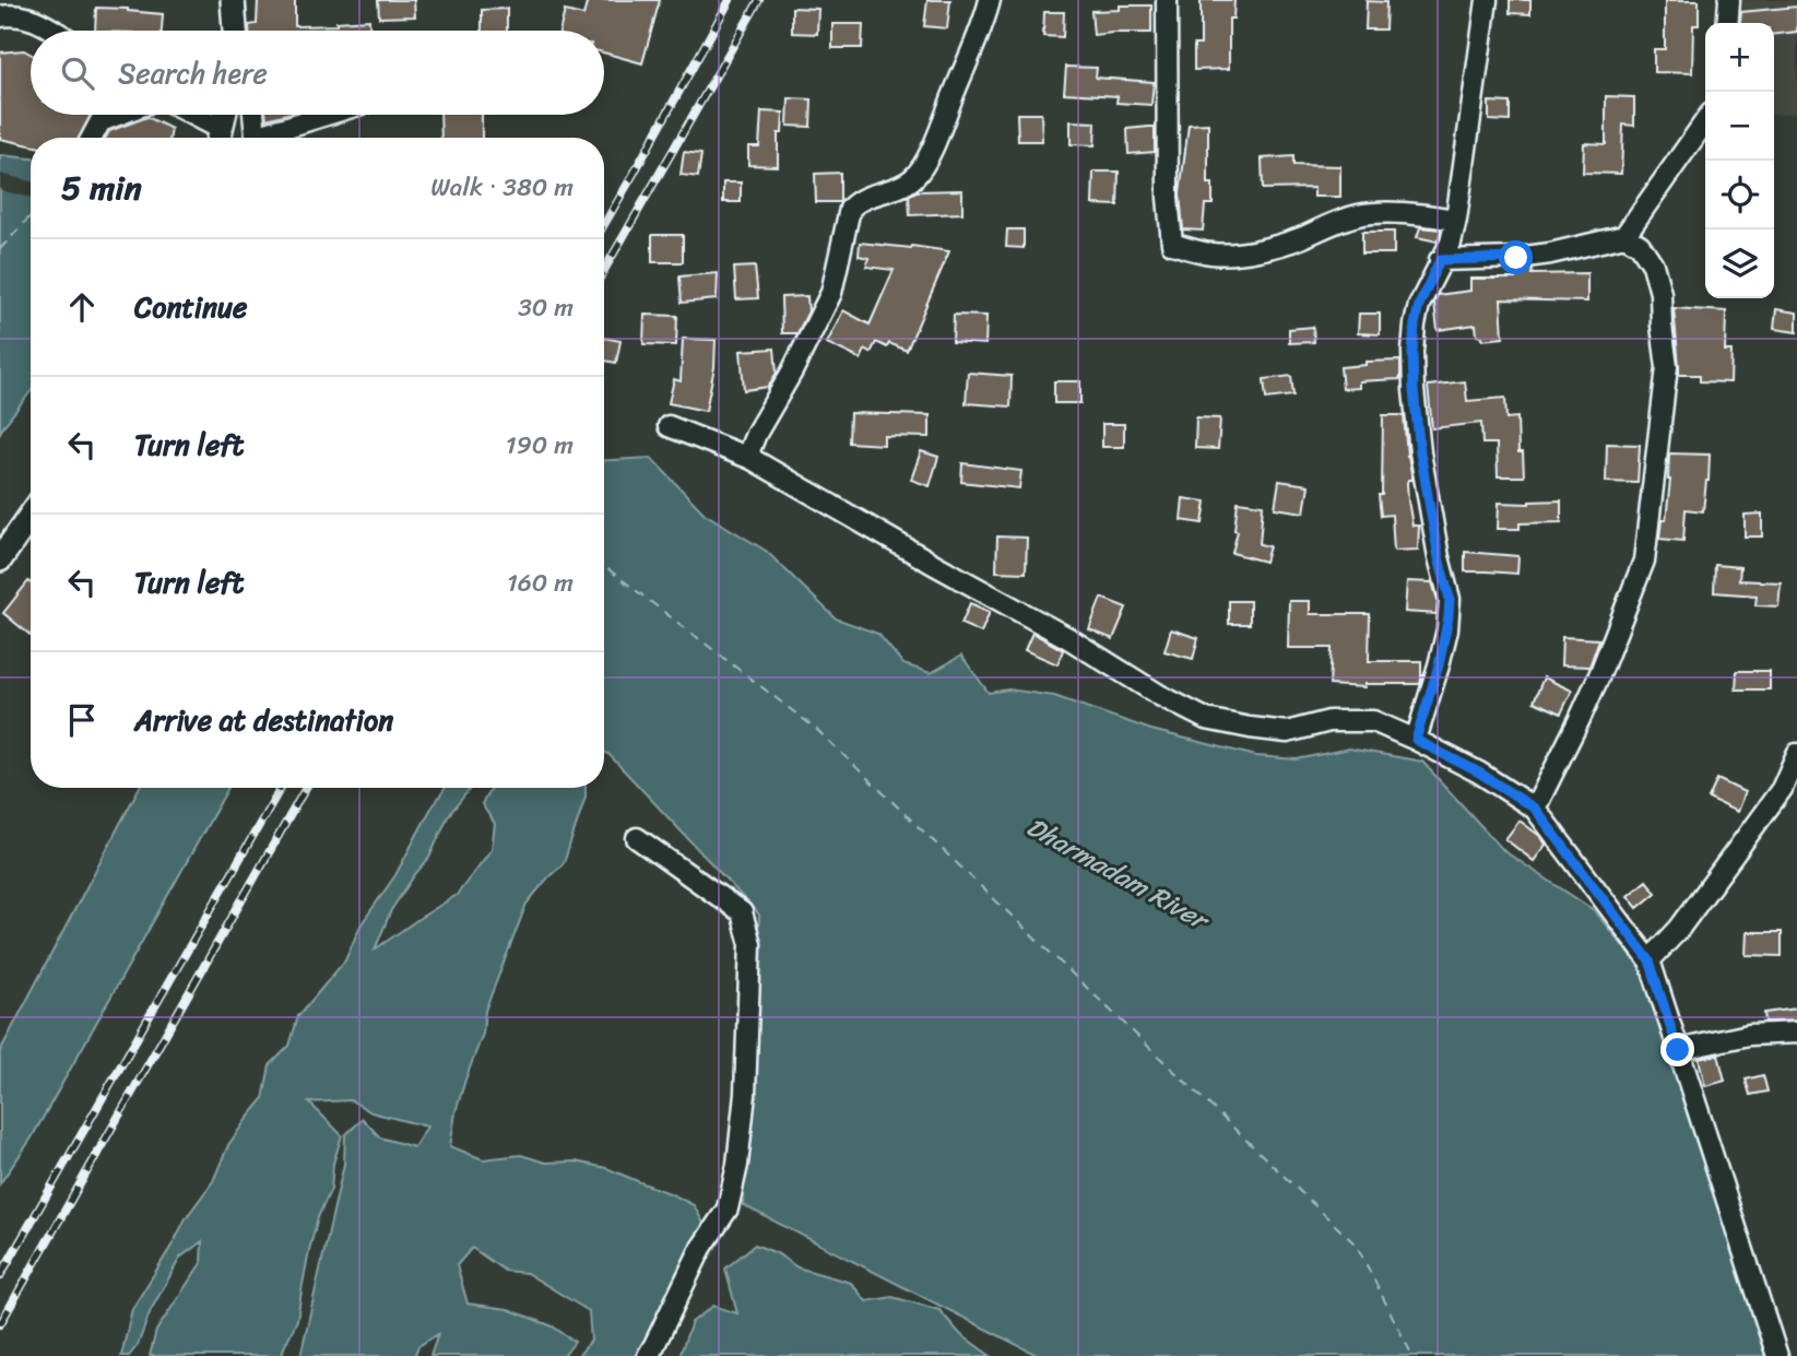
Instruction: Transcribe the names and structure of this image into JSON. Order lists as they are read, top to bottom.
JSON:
{
  "water": ["Dharmadam River"],
  "page": {
    "map_buttons": ["+", "−"],
    "search": "Search here",
    "heading": ["5 min", "Walk · 380 m"],
    "list": [
      ["Continue", "30 m"],
      ["Turn left", "190 m"],
      ["Turn left", "160 m"],
      "Arrive at destination"
    ]
  }
}
